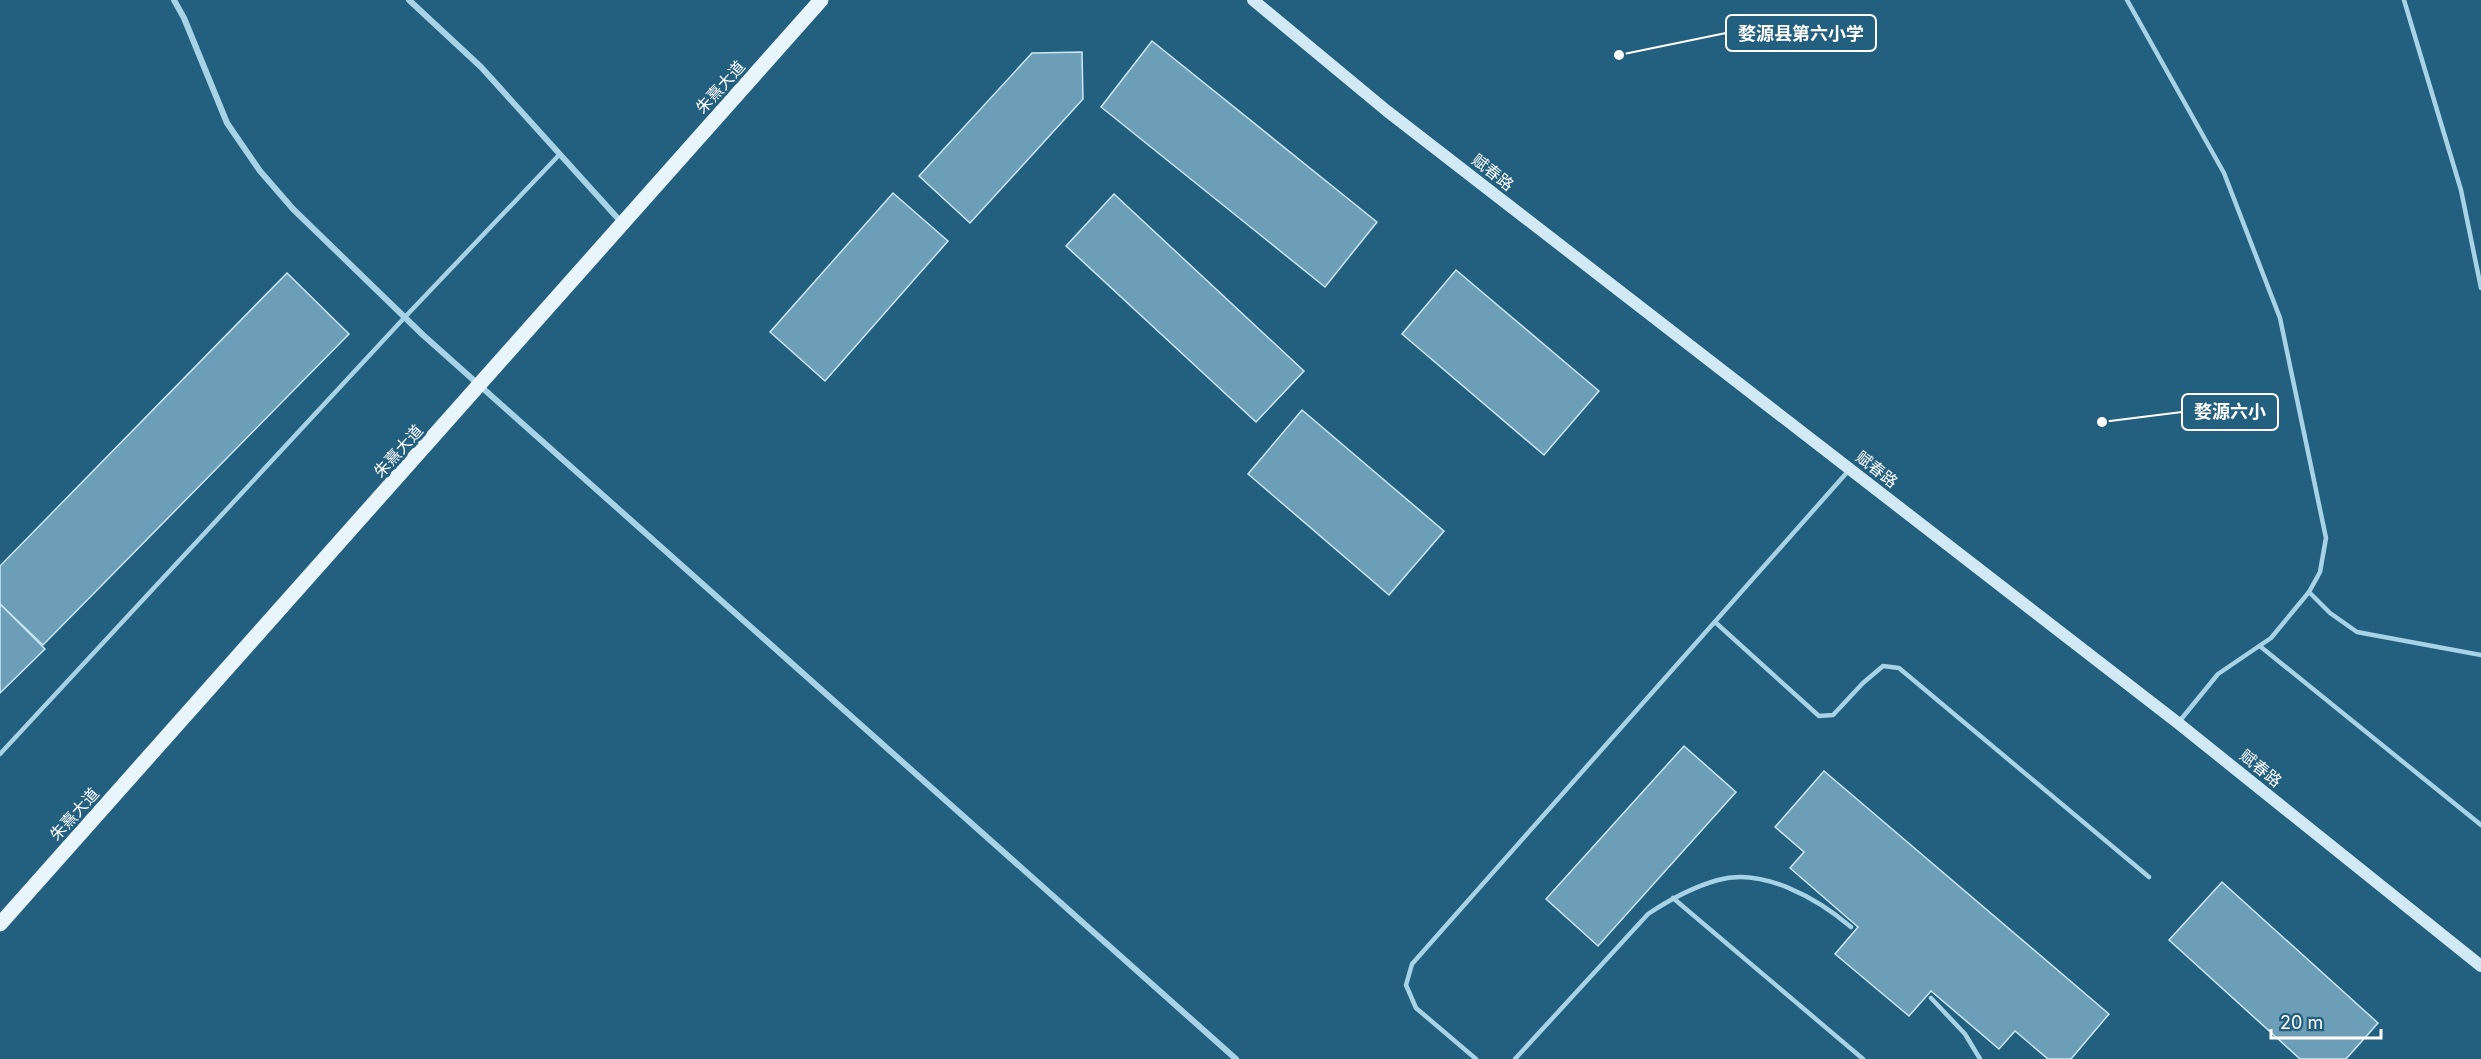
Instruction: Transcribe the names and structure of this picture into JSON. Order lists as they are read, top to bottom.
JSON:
{
  "streets": {
    "main road": ["朱熹大道"],
    "street": ["赋春路"]
  },
  "places": ["婺源县第六小学", "婺源六小"],
  "scale_bar": "20 m"
}
